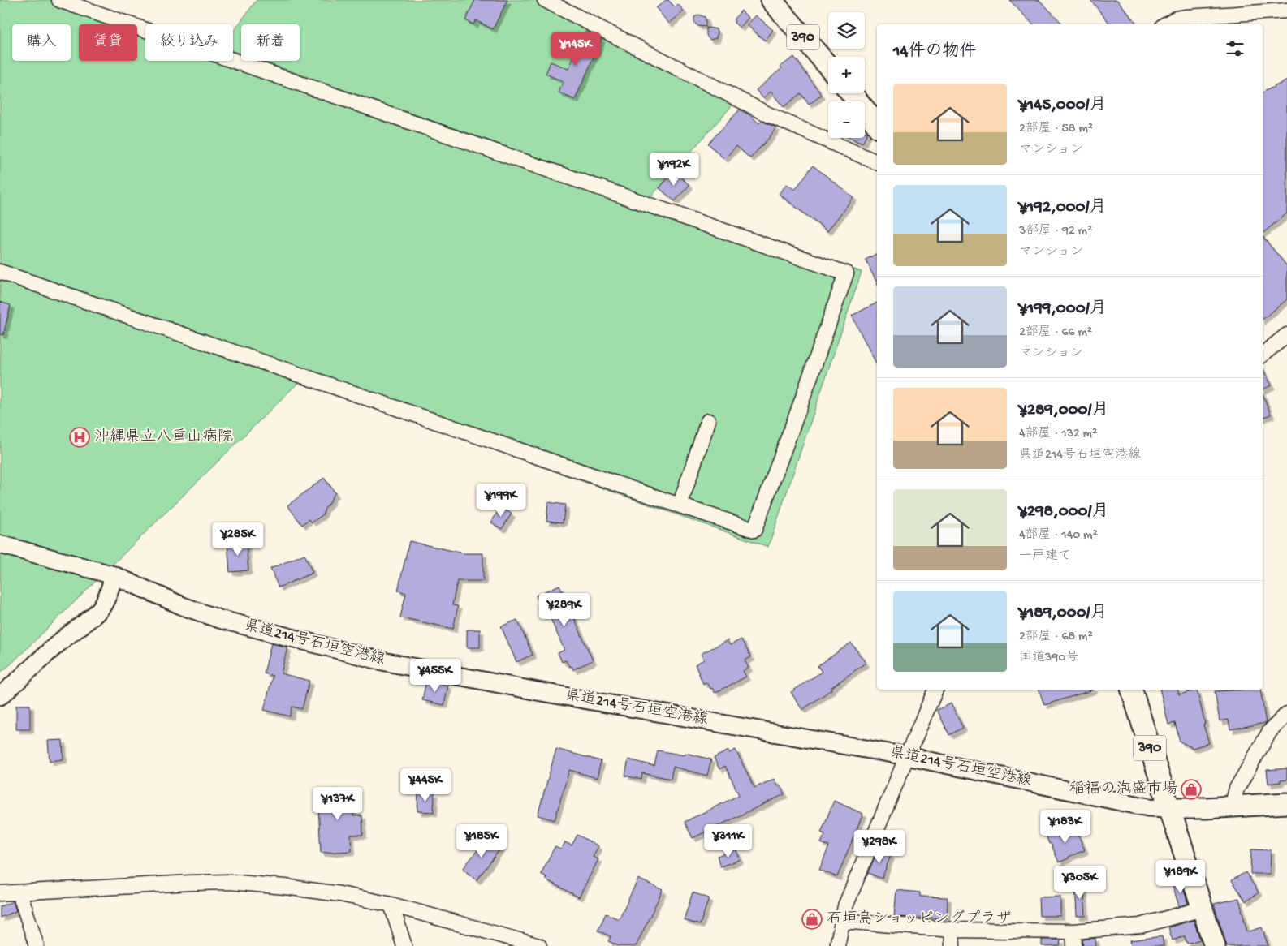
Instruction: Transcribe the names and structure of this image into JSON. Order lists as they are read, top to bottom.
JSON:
{
  "streets": {
    "highway": ["390"],
    "main road": ["県道214号石垣空港線"]
  },
  "crossings": [
    ["390", "県道214号石垣空港線"]
  ],
  "places": {
    "hospital": ["沖縄県立八重山病院"],
    "shop": ["稲福の泡盛市場", "石垣島ショッピングプラザ"]
  },
  "page": {
    "map_buttons": ["+", "−"],
    "chip": [
      "購入",
      "賃貸",
      "絞り込み",
      "新着"
    ],
    "heading": "14件の物件",
    "price": [
      "¥145K",
      "¥192K",
      "¥199K",
      "¥285K",
      "¥289K",
      "¥455K",
      "¥445K",
      "¥137K",
      "¥183K",
      "¥185K",
      "¥311K",
      "¥298K",
      "¥189K",
      "¥305K"
    ],
    "list": [
      {
        "name": "¥145,000/月",
        "note": "2部屋 · 58 m² · マンション"
      },
      {
        "name": "¥192,000/月",
        "note": "3部屋 · 92 m² · マンション"
      },
      {
        "name": "¥199,000/月",
        "note": "2部屋 · 66 m² · マンション"
      },
      {
        "name": "¥289,000/月",
        "note": "4部屋 · 132 m² · 県道214号石垣空港線"
      },
      {
        "name": "¥298,000/月",
        "note": "4部屋 · 140 m² · 一戸建て"
      },
      {
        "name": "¥189,000/月",
        "note": "2部屋 · 68 m² · 国道390号"
      }
    ]
  }
}
